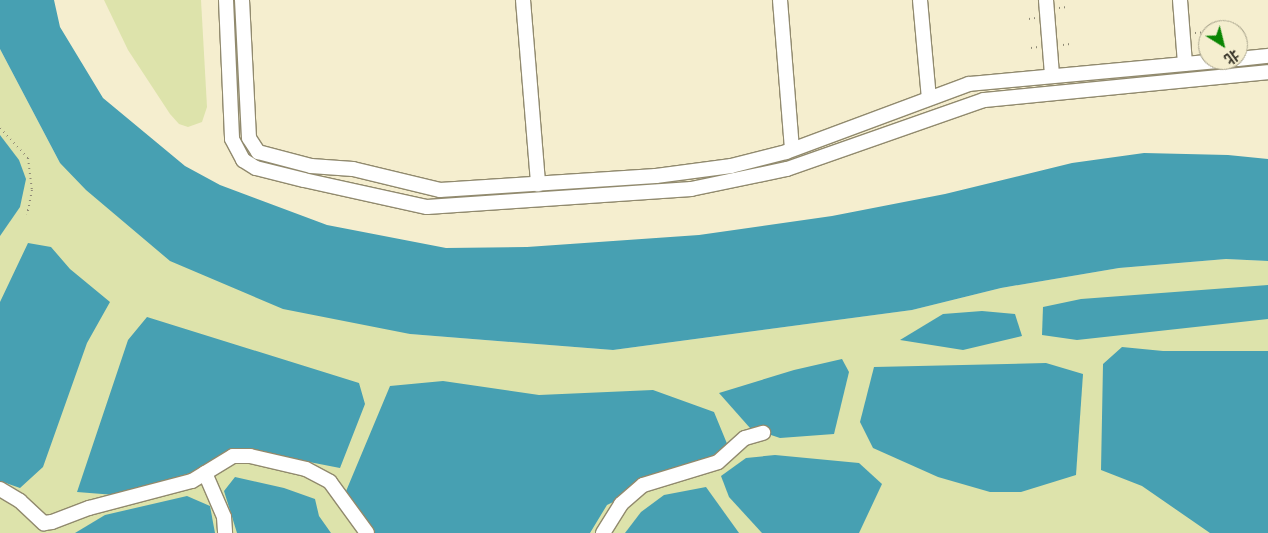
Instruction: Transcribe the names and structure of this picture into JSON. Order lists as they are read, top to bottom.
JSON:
{
  "north": "bottom right"
}
